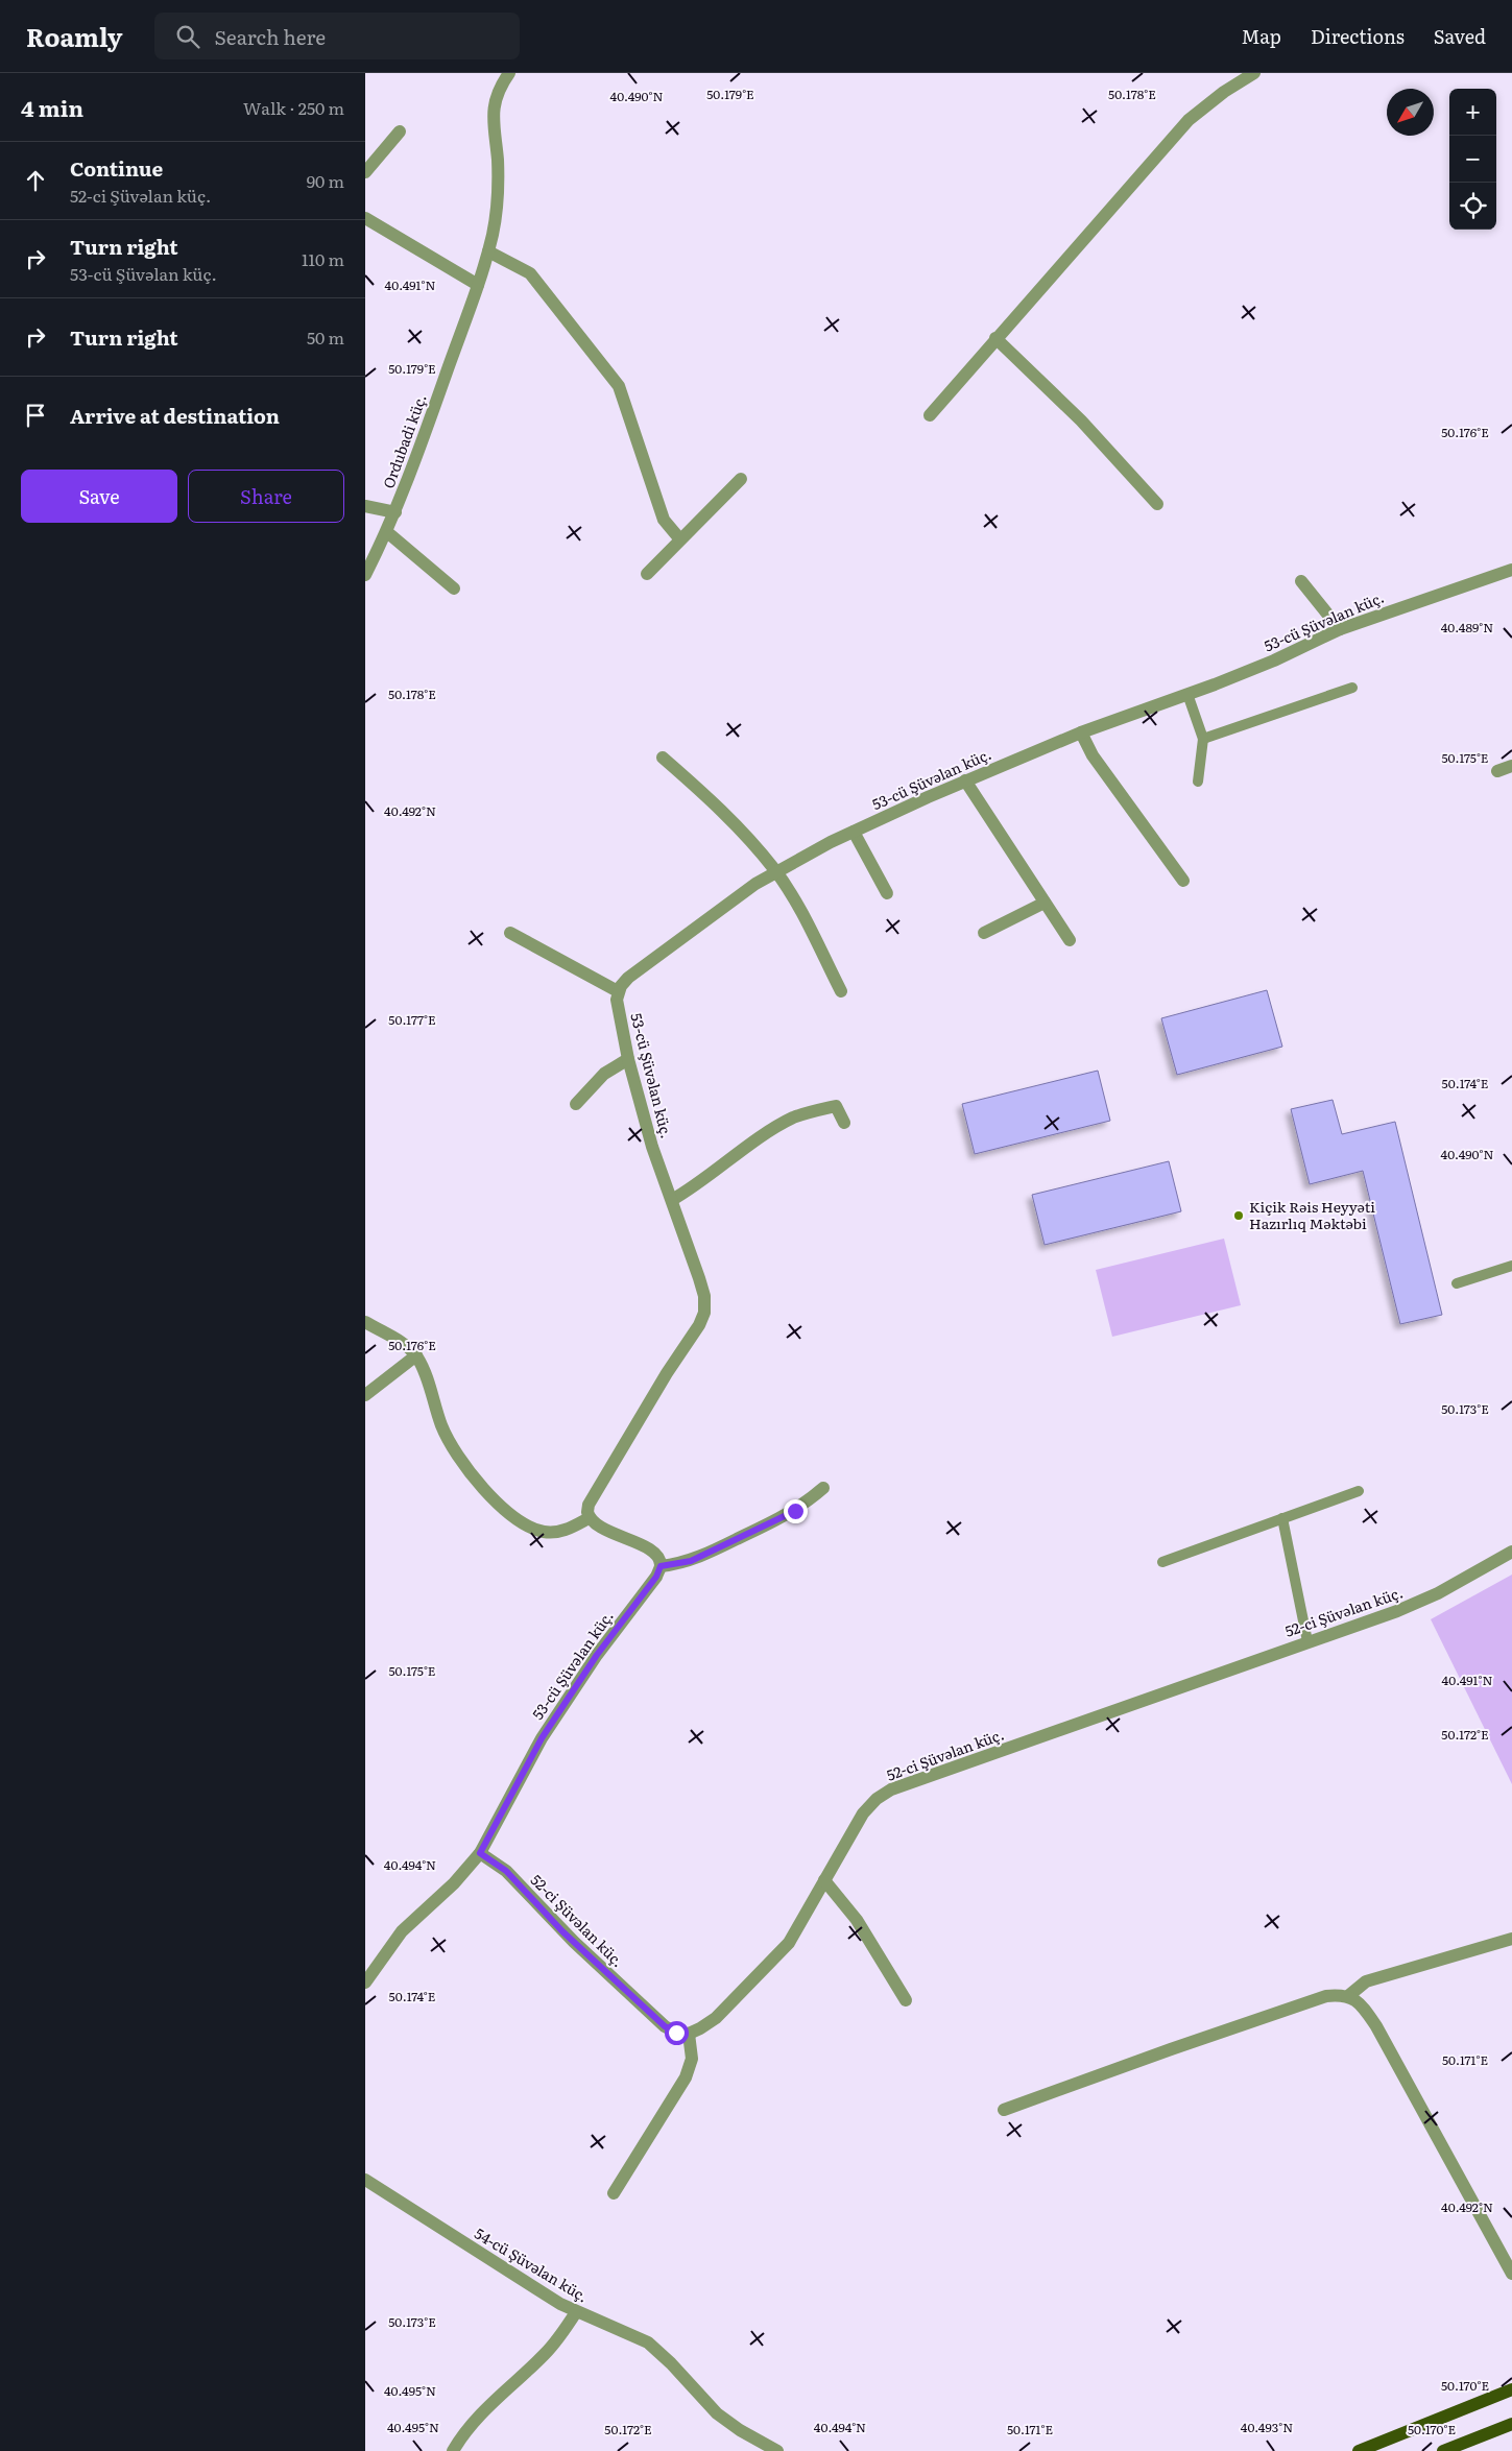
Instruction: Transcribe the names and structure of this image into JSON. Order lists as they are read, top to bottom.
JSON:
{
  "streets": {
    "street": [
      "Ordubadi küç.",
      "53-cü Şüvəlan küç.",
      "52-ci Şüvəlan küç.",
      "54-cü Şüvəlan küç."
    ]
  },
  "crossings": [
    ["53-cü Şüvəlan küç.", "52-ci Şüvəlan küç."]
  ],
  "places": ["Kiçik Rəis Heyyəti Hazırlıq Məktəbi"],
  "north": "bottom left",
  "page": {
    "header": "Roamly",
    "search": "Search here",
    "nav": ["Map", "Directions", "Saved"],
    "heading": ["4 min", "Walk · 250 m"],
    "map_buttons": ["+", "−"],
    "list": [
      ["Continue", "52-ci Şüvəlan küç.", "90 m"],
      ["Turn right", "53-cü Şüvəlan küç.", "110 m"],
      ["Turn right", "50 m"],
      "Arrive at destination"
    ],
    "buttons": ["Save", "Share"]
  },
  "coordinates": [
    "50.179°E",
    "50.178°E",
    "40.490°N",
    "40.491°N",
    "50.176°E",
    "40.489°N",
    "50.175°E",
    "40.492°N",
    "50.177°E",
    "50.174°E",
    "50.173°E",
    "50.172°E",
    "40.494°N",
    "50.171°E",
    "50.170°E",
    "40.495°N",
    "40.493°N"
  ]
}
